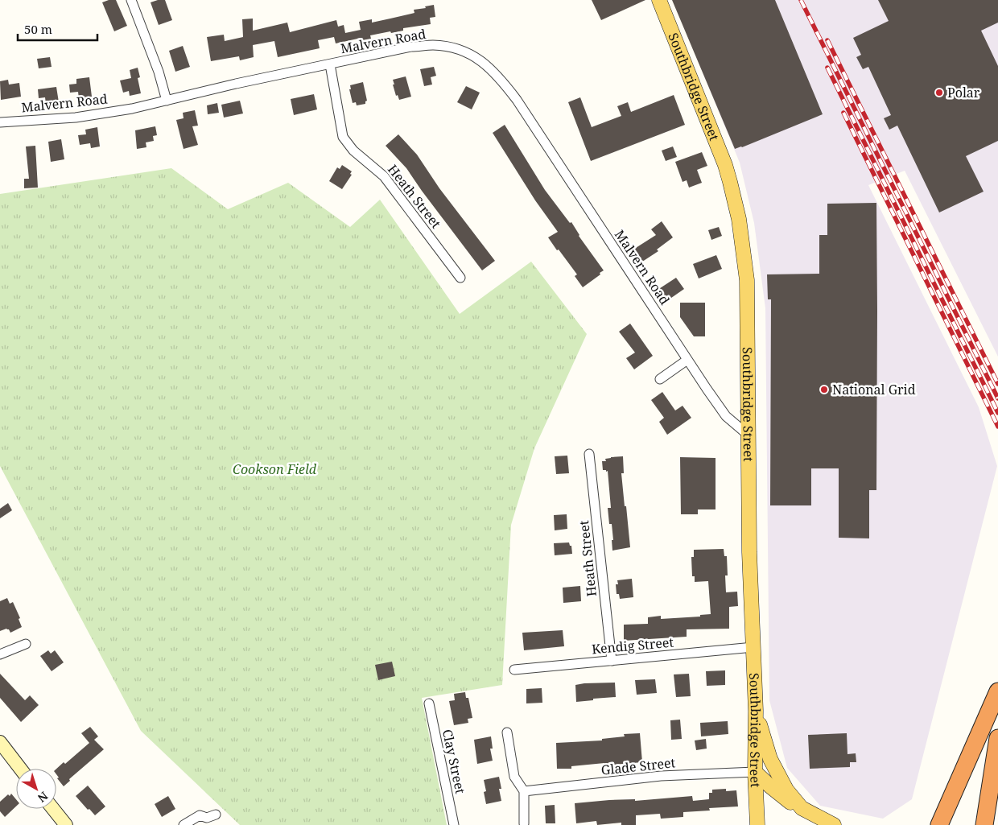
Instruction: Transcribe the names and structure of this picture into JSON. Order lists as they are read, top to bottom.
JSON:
{
  "streets": {
    "main road": ["Southbridge Street"],
    "street": [
      "Malvern Road",
      "Heath Street",
      "Kendig Street",
      "Clay Street",
      "Glade Street"
    ]
  },
  "crossings": [
    ["Malvern Road", "Southbridge Street"],
    ["Malvern Road", "Heath Street"],
    ["Southbridge Street", "Kendig Street"],
    ["Southbridge Street", "Glade Street"],
    ["Heath Street", "Kendig Street"]
  ],
  "parks": ["Cookson Field"],
  "places": ["Polar", "National Grid"],
  "scale_bar": "50 m",
  "north": "bottom right"
}
